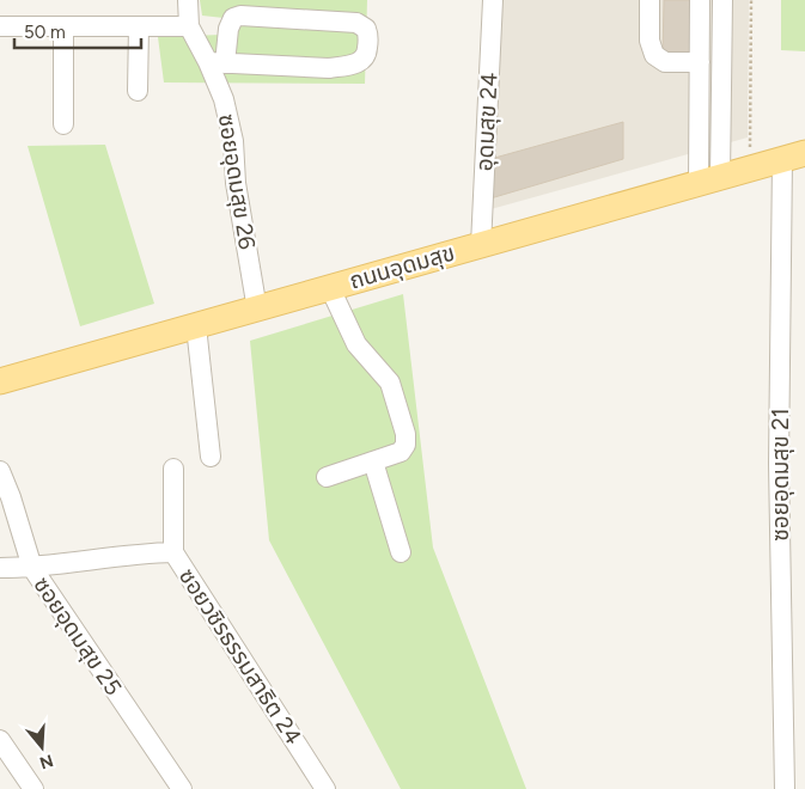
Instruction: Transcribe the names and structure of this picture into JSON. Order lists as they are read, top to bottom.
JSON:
{
  "streets": {
    "main road": ["ถนนอุดมสุข"],
    "street": [
      "อุดมสุข 24",
      "ซอยอุดมสุข 26",
      "ซอยอุดมสุข 21",
      "ซอยอุดมสุข 25",
      "ซอยวชิรธรรมสาธิต 24"
    ]
  },
  "crossings": [
    ["อุดมสุข 24", "ถนนอุดมสุข"],
    ["ซอยอุดมสุข 26", "ถนนอุดมสุข"],
    ["ถนนอุดมสุข", "ซอยอุดมสุข 21"],
    ["ซอยอุดมสุข 25", "ซอยวชิรธรรมสาธิต 24"]
  ],
  "scale_bar": "50 m",
  "north": "bottom"
}
